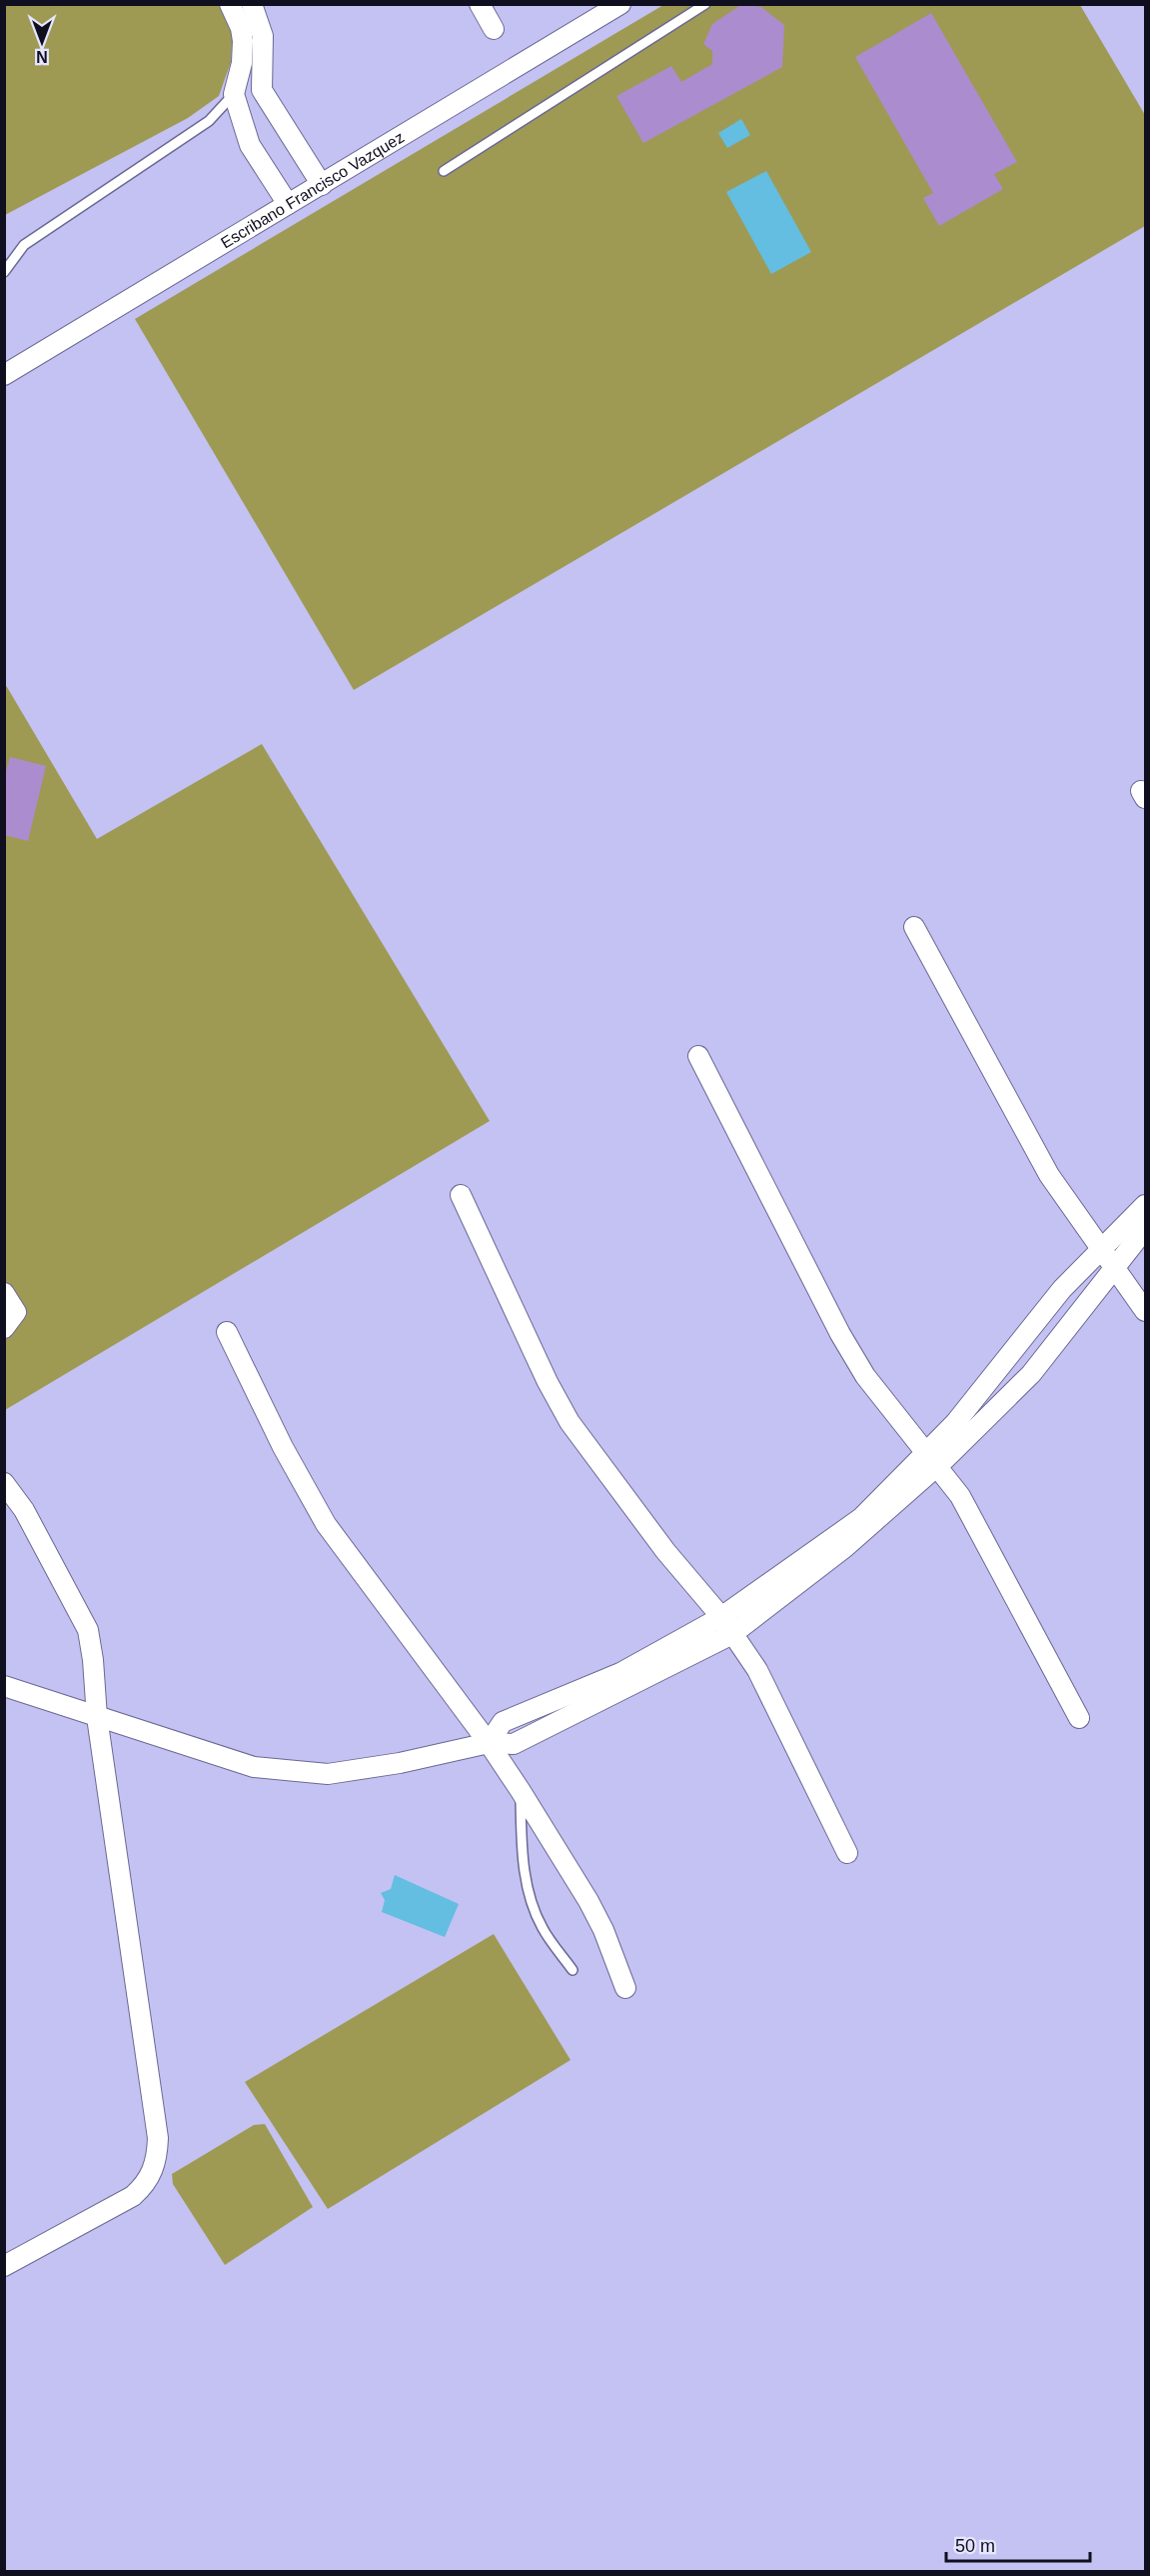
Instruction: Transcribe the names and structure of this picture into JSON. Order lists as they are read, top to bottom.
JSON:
{
  "streets": {
    "street": ["Escribano Francisco Vazquez"]
  },
  "scale_bar": "50 m",
  "north": "bottom"
}
